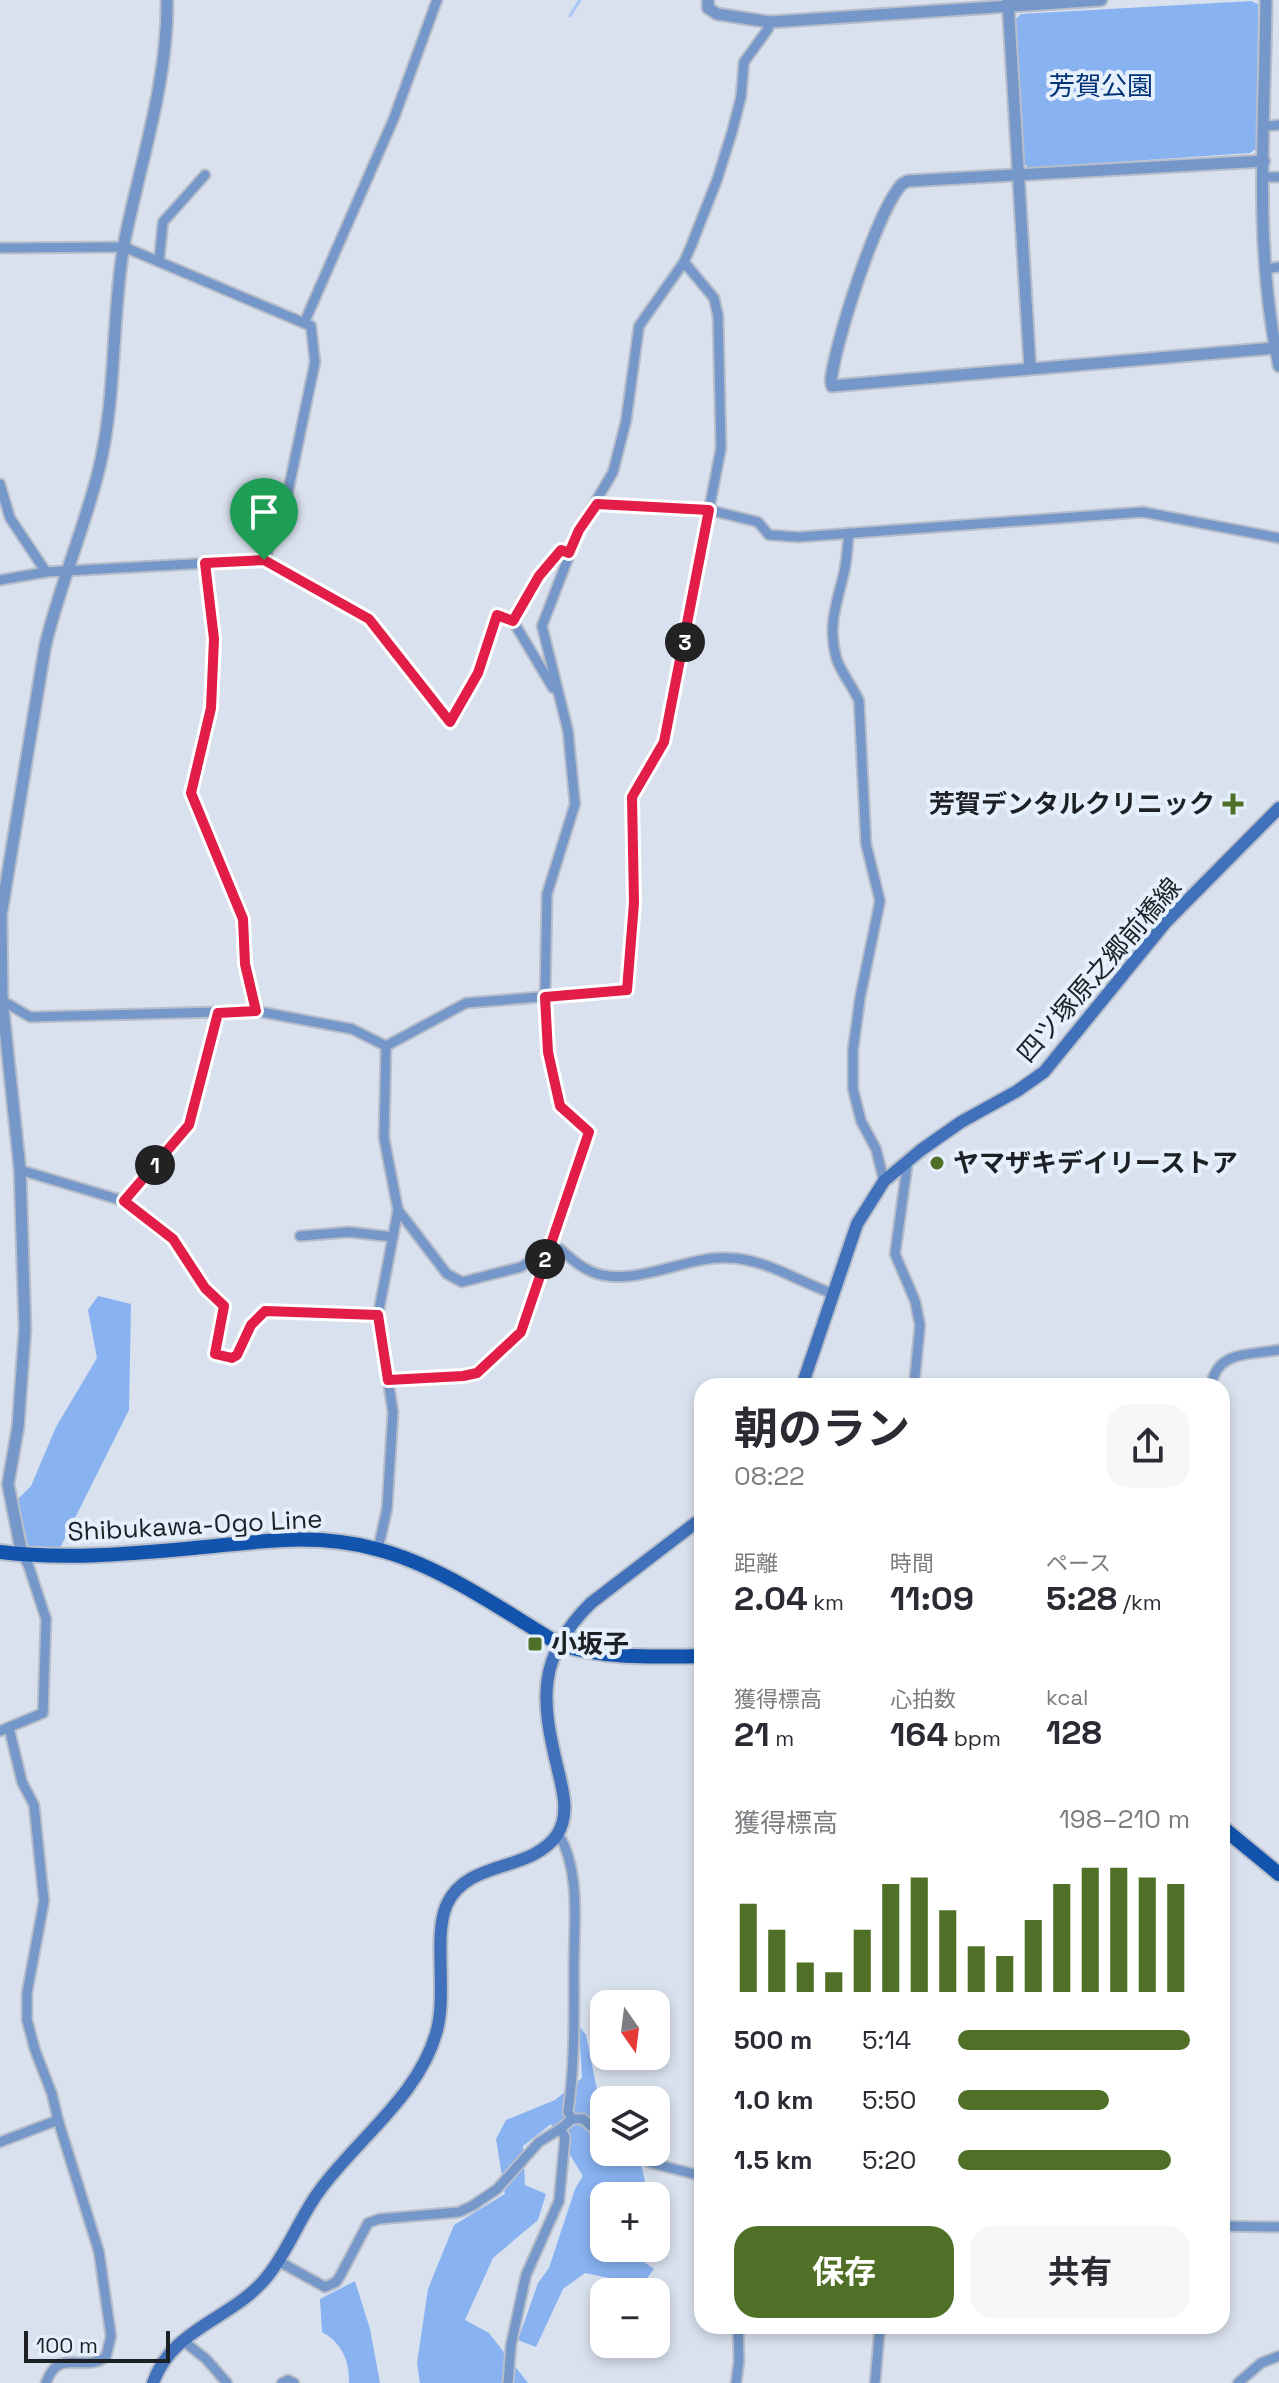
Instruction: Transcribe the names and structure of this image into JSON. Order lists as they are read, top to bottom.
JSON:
{
  "streets": {
    "main road": ["四ツ塚原之郷前橋線", "Shibukawa-Ogo Line"]
  },
  "parks": ["芳賀公園"],
  "places": {
    "health": ["芳賀デンタルクリニック"],
    "other": ["ヤマザキデイリーストア"],
    "transit": ["小坂子"]
  },
  "scale_bar": "100 m",
  "north": "bottom",
  "page": {
    "pins": ["3", "1", "2"],
    "heading": ["朝のラン", "08:22"],
    "stats": [
      ["距離", "2.04 km"],
      ["時間", "11:09"],
      ["ペース", "5:28 /km"],
      ["獲得標高", "21 m"],
      ["心拍数", "164 bpm"],
      ["kcal", "128"]
    ],
    "chart": ["獲得標高", "198–210 m"],
    "map_buttons": ["+", "−"],
    "list": [
      {
        "name": "500 m",
        "note": "5:14"
      },
      {
        "name": "1.0 km",
        "note": "5:50"
      },
      {
        "name": "1.5 km",
        "note": "5:20"
      }
    ],
    "buttons": ["保存", "共有"],
    "scale": "100 m"
  }
}
